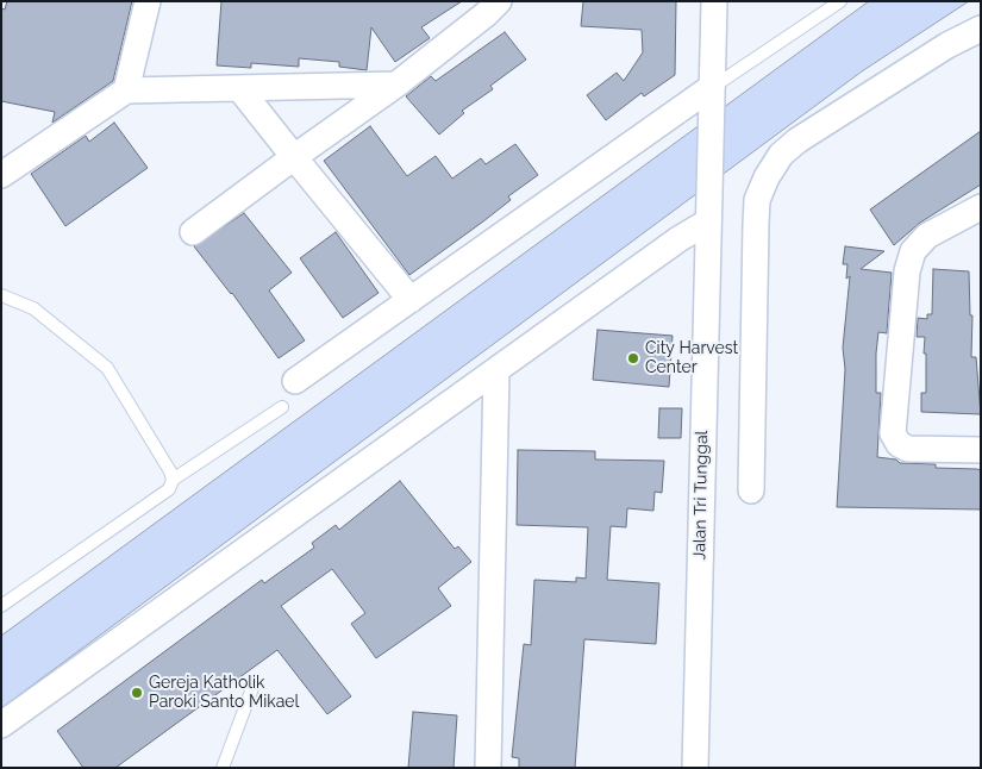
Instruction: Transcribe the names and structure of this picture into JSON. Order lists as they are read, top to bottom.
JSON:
{
  "streets": {
    "street": ["Jalan Tri Tunggal"]
  },
  "places": ["City Harvest Center", "Gereja Katholik Paroki Santo Mikael"]
}
